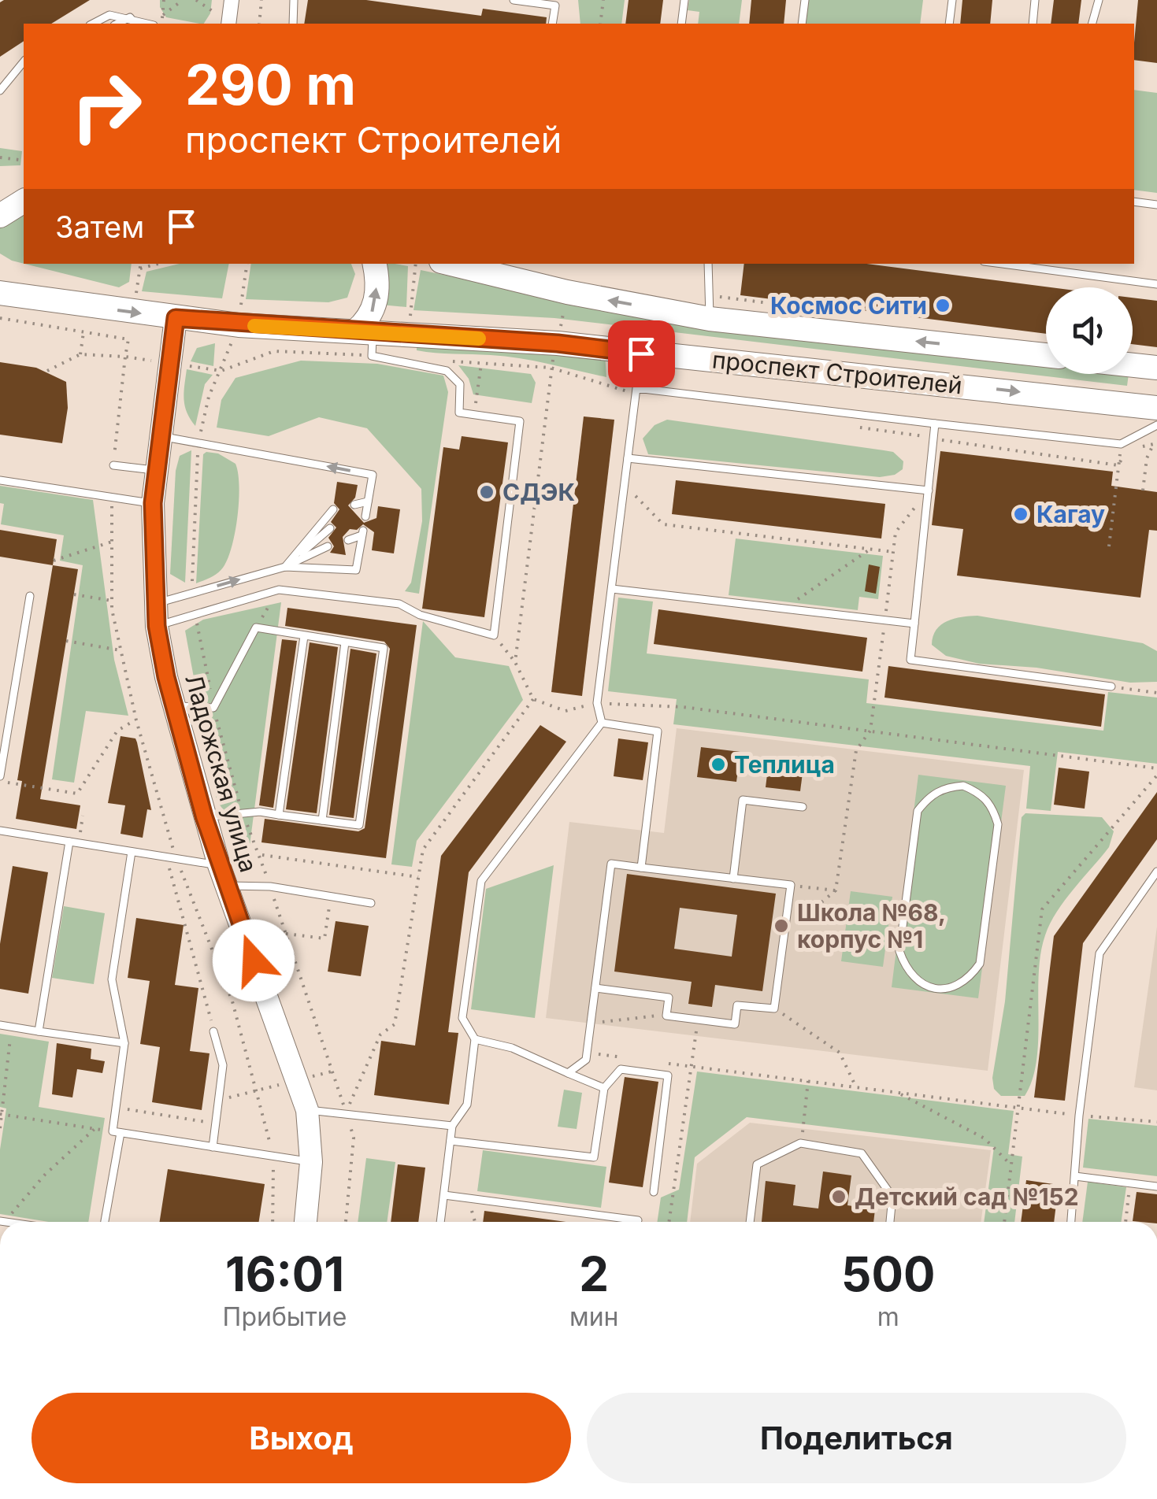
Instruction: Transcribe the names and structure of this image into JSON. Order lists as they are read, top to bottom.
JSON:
{
  "streets": {
    "main road": ["проспект Строителей"],
    "street": ["Ладожская улица"]
  },
  "crossings": [
    ["проспект Строителей", "Ладожская улица"]
  ],
  "places": [
    "Космос Сити",
    "СДЭК",
    "Кагау",
    "Теплица",
    "Школа №68, корпус №1",
    "Детский сад №152"
  ],
  "page": {
    "turn": ["290 m", "проспект Строителей"],
    "then": "Затем",
    "eta": [
      "16:01",
      "Прибытие",
      "2",
      "мин",
      "500",
      "m"
    ],
    "buttons": ["Выход", "Поделиться"]
  }
}
